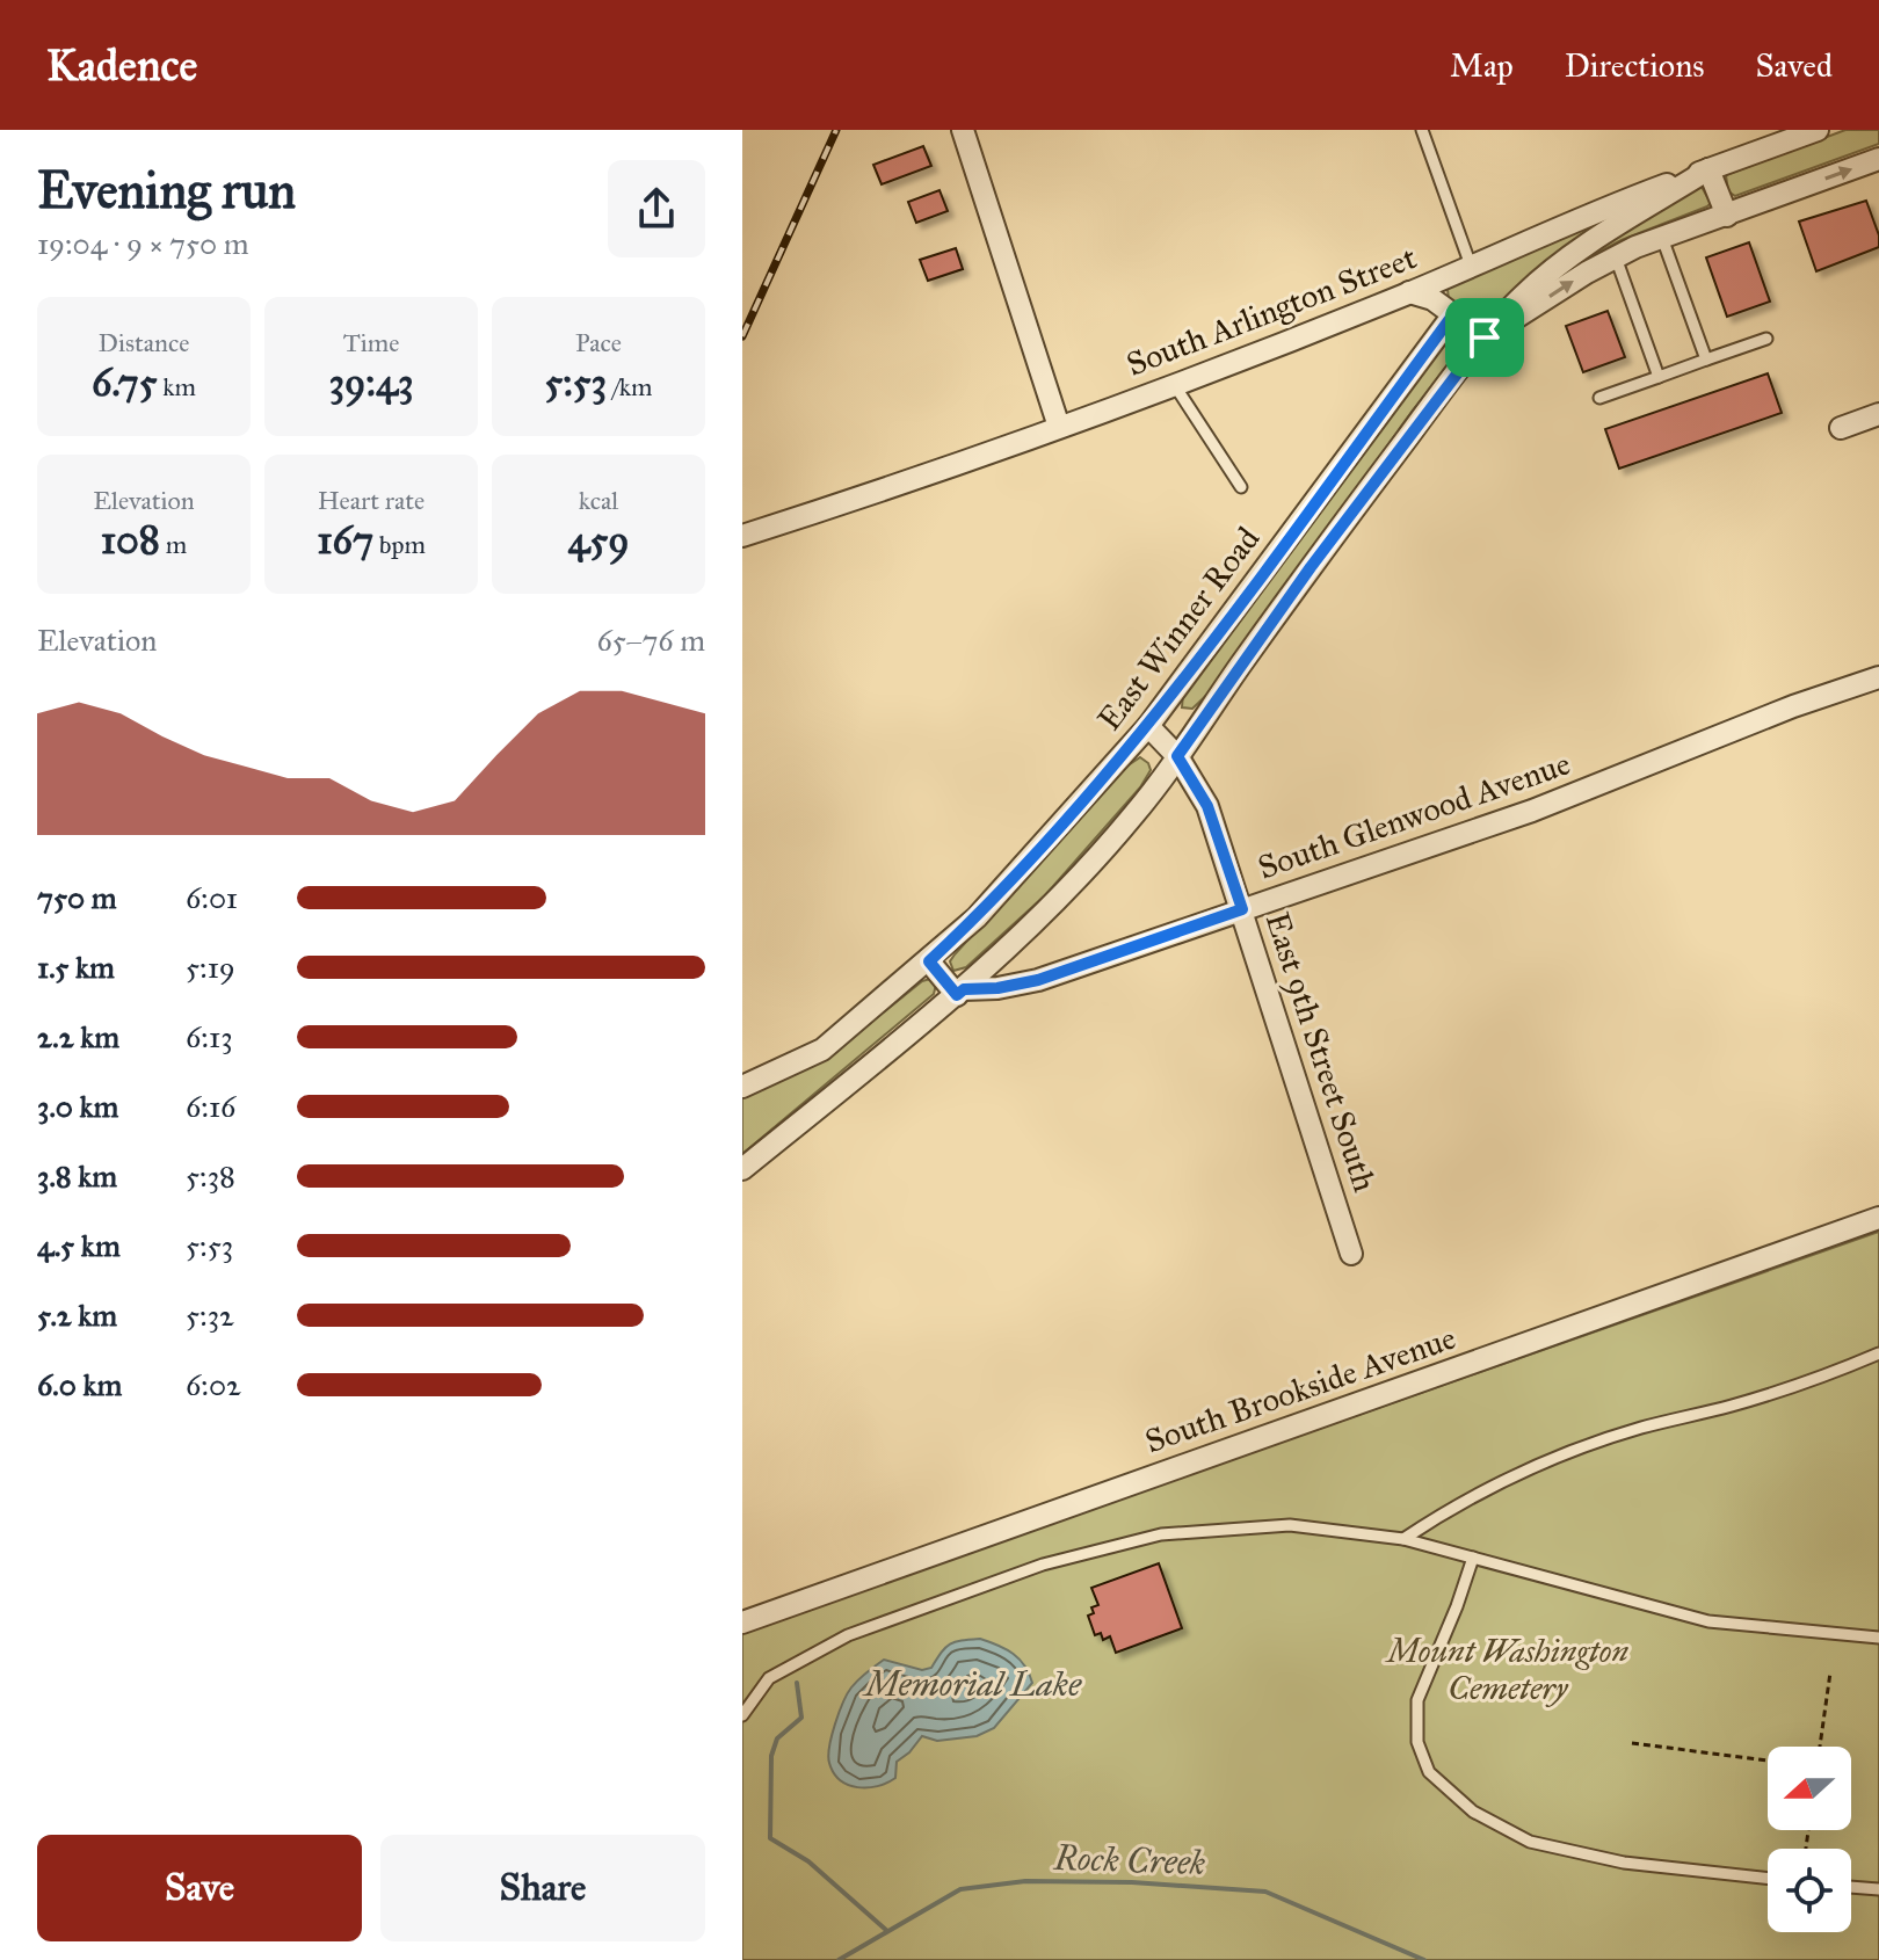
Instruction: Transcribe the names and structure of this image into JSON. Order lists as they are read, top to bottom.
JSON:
{
  "streets": {
    "street": [
      "South Arlington Street",
      "East Winner Road",
      "South Glenwood Avenue",
      "East 9th Street South",
      "South Brookside Avenue"
    ]
  },
  "crossings": [
    ["East Winner Road", "East 9th Street South"],
    ["South Glenwood Avenue", "East 9th Street South"]
  ],
  "water": ["Memorial Lake", "Rock Creek"],
  "parks": ["Mount Washington Cemetery"],
  "north": "left",
  "page": {
    "header": "Kadence",
    "nav": ["Map", "Directions", "Saved"],
    "heading": ["Evening run", "19:04 · 9 × 750 m"],
    "stats": [
      ["Distance", "6.75 km"],
      ["Time", "39:43"],
      ["Pace", "5:53 /km"],
      ["Elevation", "108 m"],
      ["Heart rate", "167 bpm"],
      ["kcal", "459"]
    ],
    "chart": ["Elevation", "65–76 m"],
    "list": [
      {
        "name": "750 m",
        "note": "6:01"
      },
      {
        "name": "1.5 km",
        "note": "5:19"
      },
      {
        "name": "2.2 km",
        "note": "6:13"
      },
      {
        "name": "3.0 km",
        "note": "6:16"
      },
      {
        "name": "3.8 km",
        "note": "5:38"
      },
      {
        "name": "4.5 km",
        "note": "5:53"
      },
      {
        "name": "5.2 km",
        "note": "5:32"
      },
      {
        "name": "6.0 km",
        "note": "6:02"
      }
    ],
    "buttons": ["Save", "Share"]
  }
}
